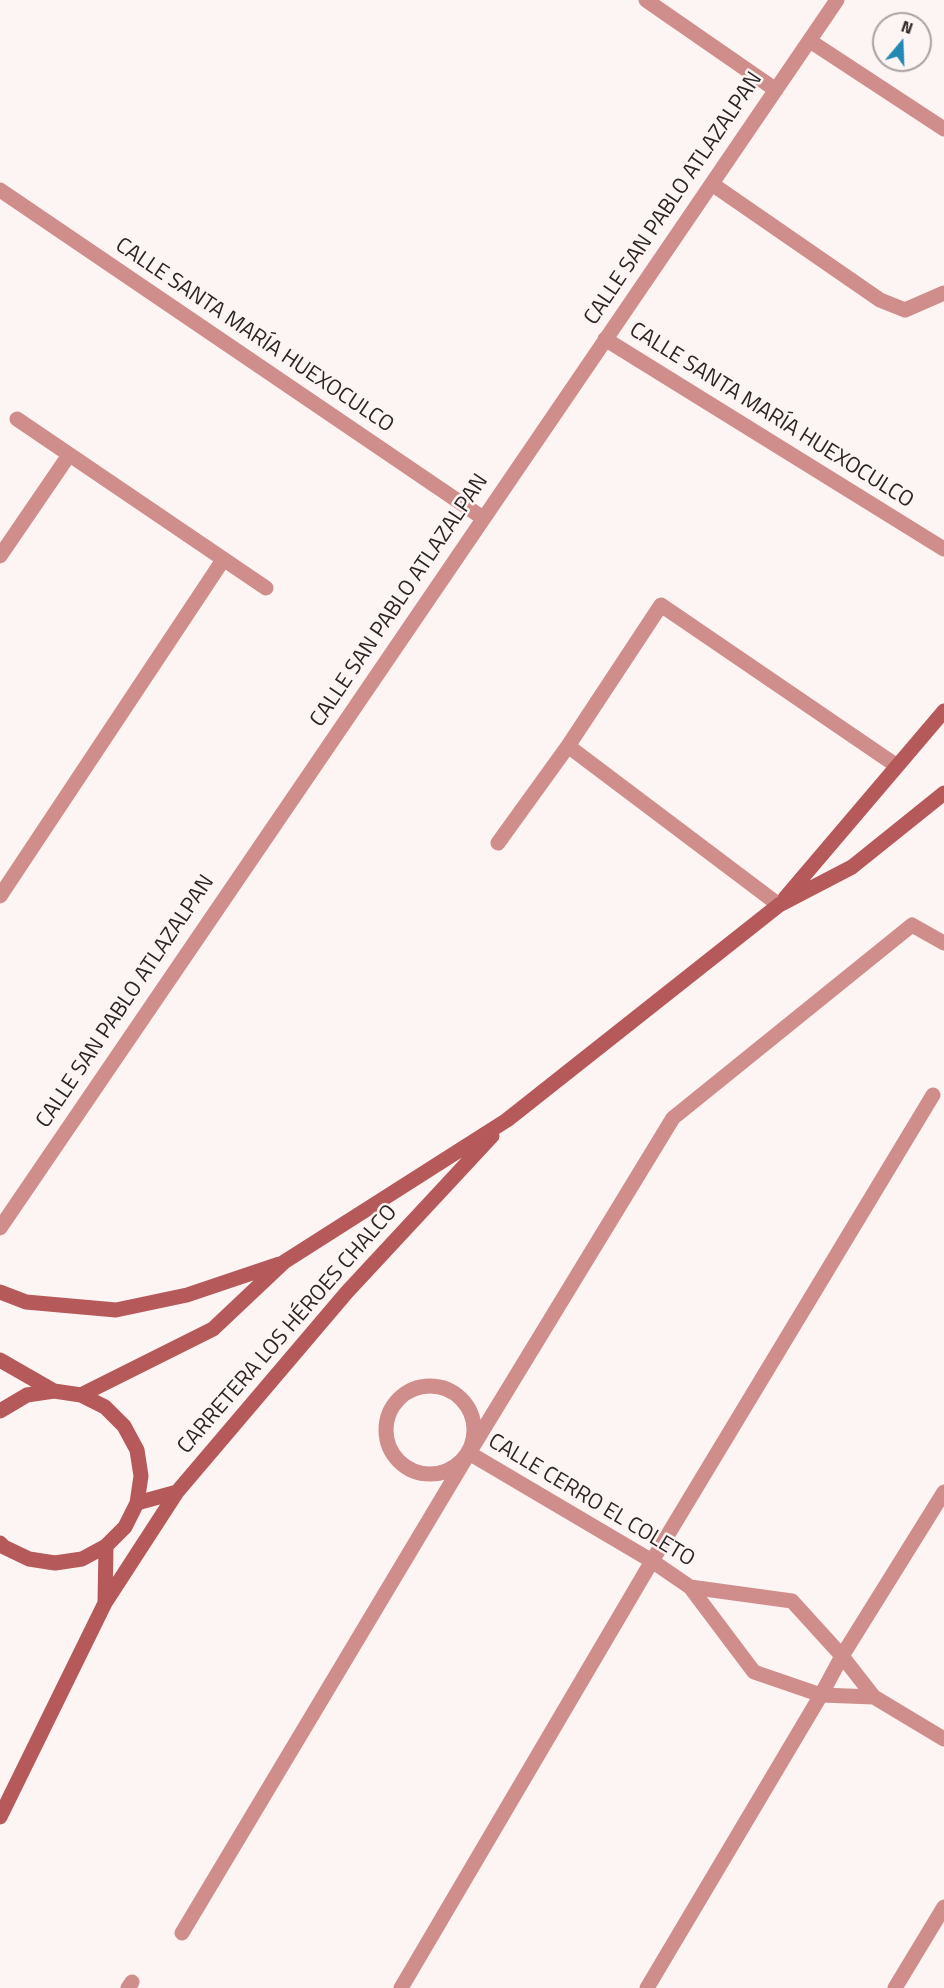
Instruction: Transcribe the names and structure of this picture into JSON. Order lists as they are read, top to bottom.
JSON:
{
  "streets": {
    "street": [
      "CALLE SAN PABLO ATLAZALPAN",
      "CALLE SANTA MARÍA HUEXOCULCO",
      "CARRETERA LOS HÉROES CHALCO",
      "CALLE CERRO EL COLETO"
    ]
  },
  "crossings": [
    ["CALLE SAN PABLO ATLAZALPAN", "CALLE SANTA MARÍA HUEXOCULCO"]
  ],
  "north": "top"
}
